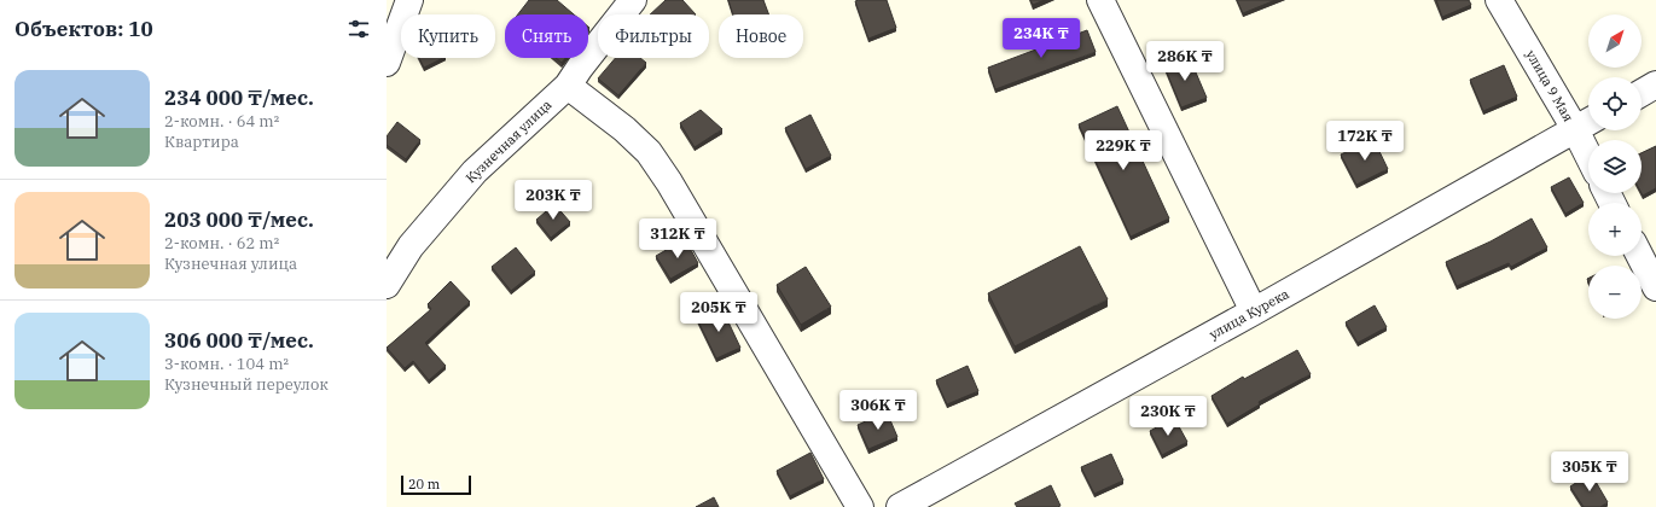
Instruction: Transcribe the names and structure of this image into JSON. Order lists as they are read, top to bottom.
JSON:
{
  "streets": {
    "street": ["улица 9 Мая", "Кузнечная улица", "улица Курека"]
  },
  "crossings": [
    ["улица 9 Мая", "улица Курека"]
  ],
  "scale_bar": "20 m",
  "north": "top right",
  "page": {
    "heading": "Объектов: 10",
    "map_buttons": ["+", "−"],
    "chip": [
      "Купить",
      "Снять",
      "Фильтры",
      "Новое"
    ],
    "price": [
      "234K ₸",
      "286K ₸",
      "172K ₸",
      "229K ₸",
      "203K ₸",
      "312K ₸",
      "205K ₸",
      "306K ₸",
      "230K ₸",
      "305K ₸"
    ],
    "list": [
      {
        "name": "234 000 ₸/мес.",
        "note": "2-комн. · 64 m² · Квартира"
      },
      {
        "name": "203 000 ₸/мес.",
        "note": "2-комн. · 62 m² · Кузнечная улица"
      },
      {
        "name": "306 000 ₸/мес.",
        "note": "3-комн. · 104 m² · Кузнечный переулок"
      }
    ],
    "scale": "20 m"
  }
}
